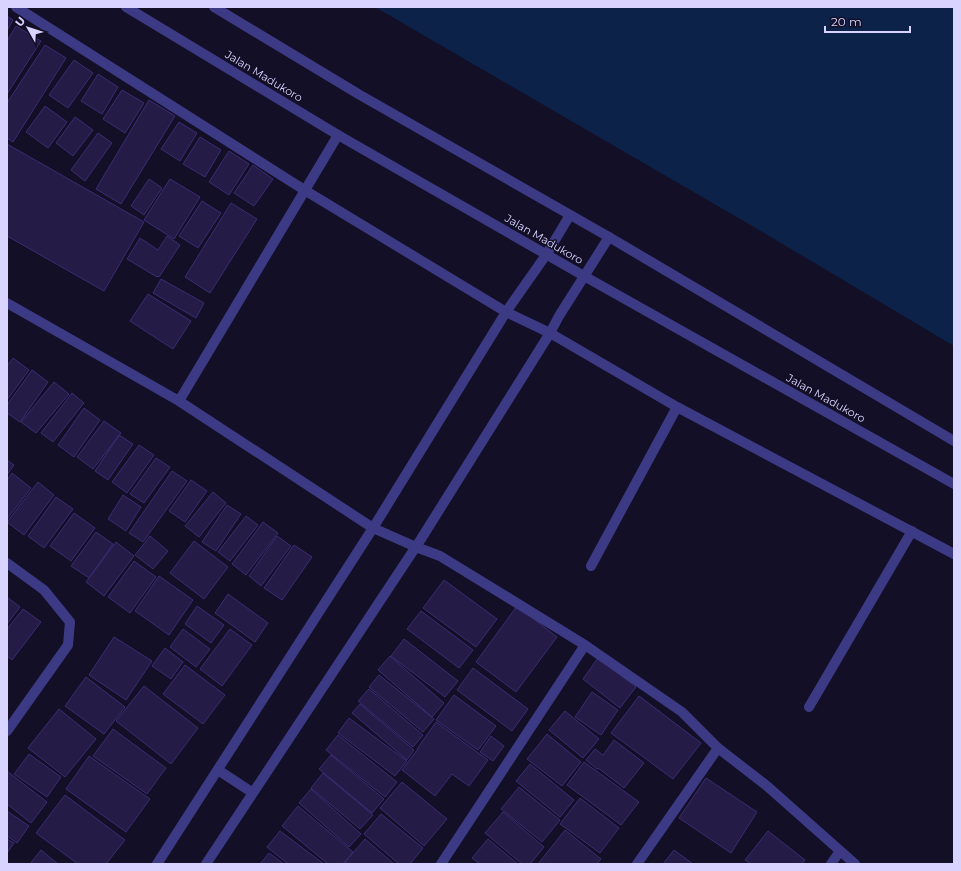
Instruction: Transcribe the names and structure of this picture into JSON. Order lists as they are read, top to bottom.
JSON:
{
  "streets": {
    "street": ["Jalan Madukoro"]
  },
  "scale_bar": "20 m",
  "north": "top left"
}
